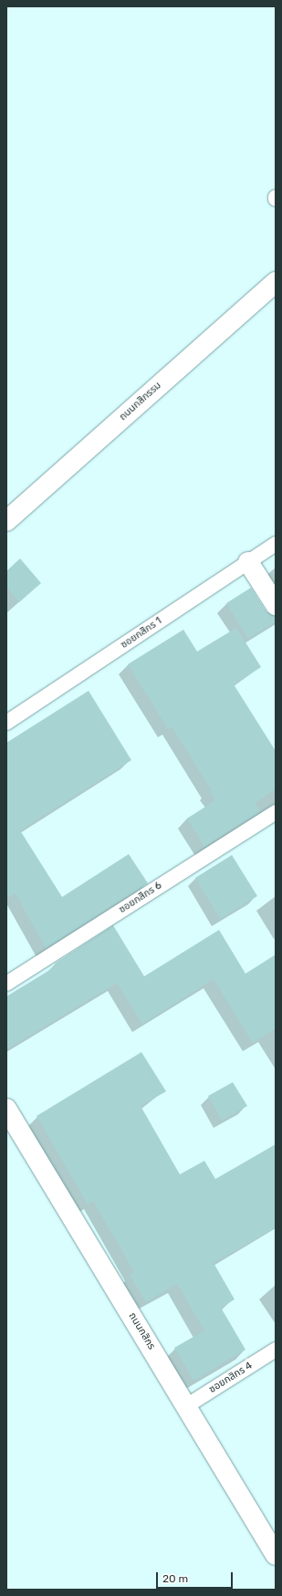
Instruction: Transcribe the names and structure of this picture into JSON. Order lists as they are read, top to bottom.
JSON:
{
  "streets": {
    "street": ["ถนนกสิกรรม", "ถนนกสิกร"],
    "lane": ["ซอยกสิกร 1", "ซอยกสิกร 6", "ซอยกสิกร 4"]
  },
  "crossings": [
    ["ถนนกสิกร", "ซอยกสิกร 4"]
  ],
  "scale_bar": "20 m"
}
